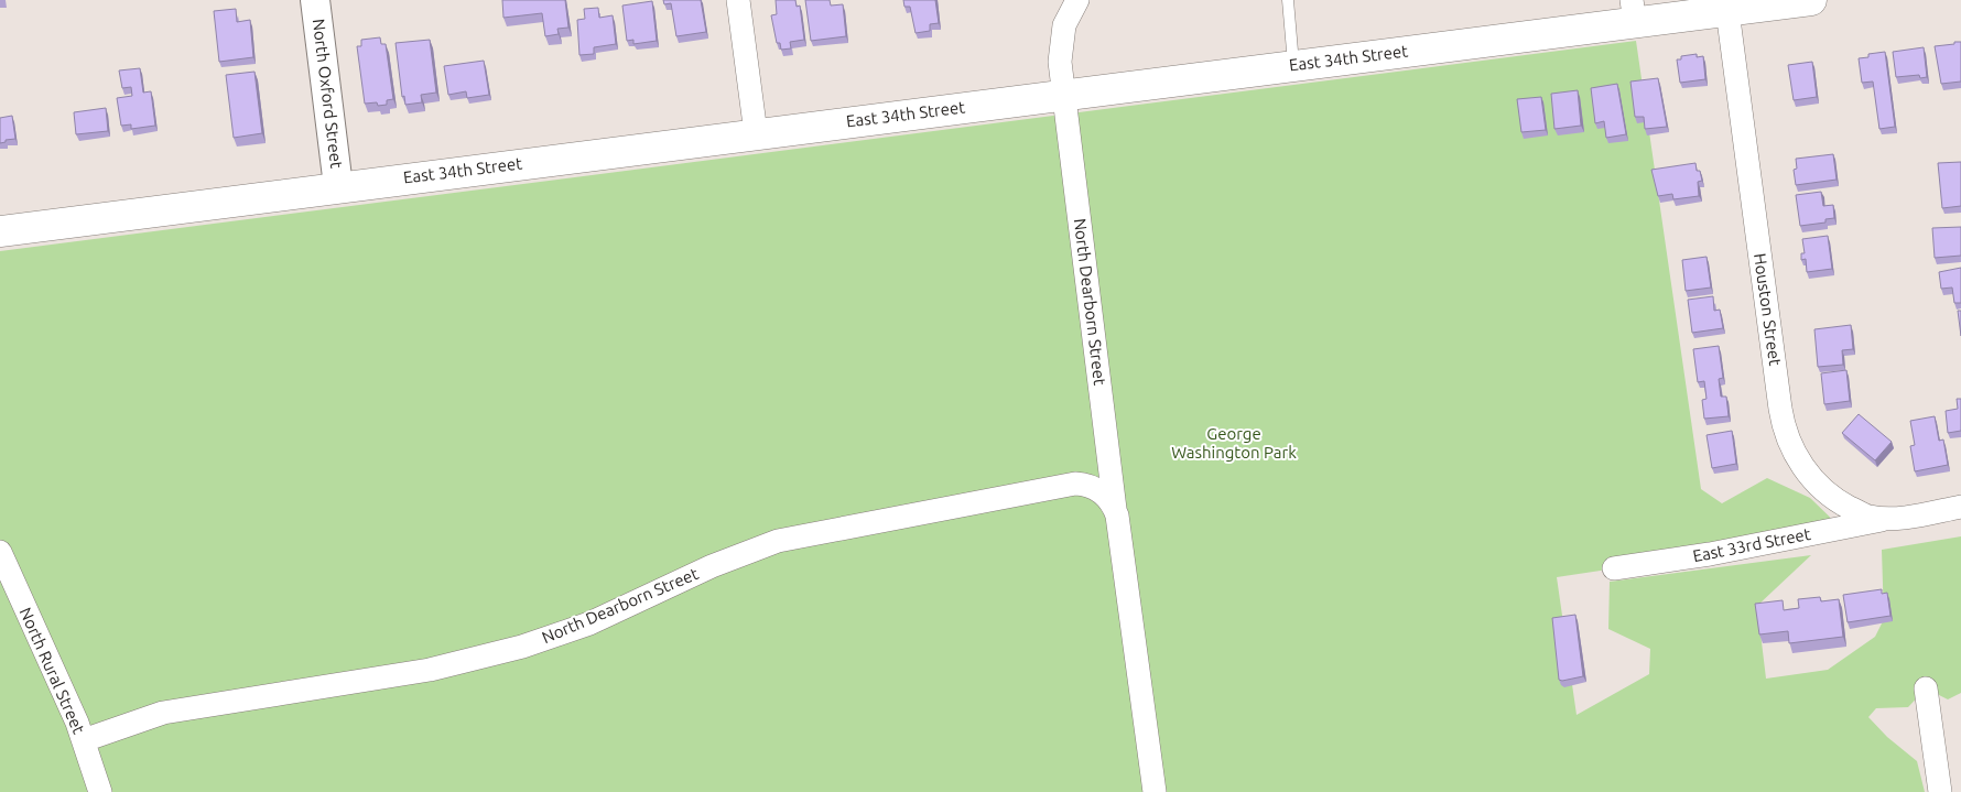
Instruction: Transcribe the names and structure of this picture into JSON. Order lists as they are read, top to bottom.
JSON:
{
  "streets": {
    "main road": ["East 34th Street"],
    "street": [
      "North Oxford Street",
      "North Dearborn Street",
      "Houston Street",
      "East 33rd Street",
      "North Rural Street"
    ]
  },
  "crossings": [
    ["East 34th Street", "North Oxford Street"],
    ["East 34th Street", "North Dearborn Street"],
    ["East 34th Street", "Houston Street"],
    ["North Dearborn Street", "North Rural Street"],
    ["Houston Street", "East 33rd Street"]
  ],
  "parks": ["George Washington Park"]
}
